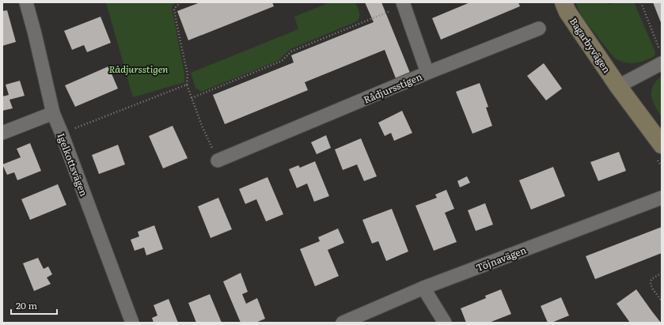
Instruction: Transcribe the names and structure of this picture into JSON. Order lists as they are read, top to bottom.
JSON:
{
  "streets": {
    "street": [
      "Bagarbyvägen",
      "Rådjursstigen",
      "Igelkottsvägen",
      "Töjnavägen"
    ]
  },
  "parks": ["Rådjursstigen"],
  "scale_bar": "20 m"
}
